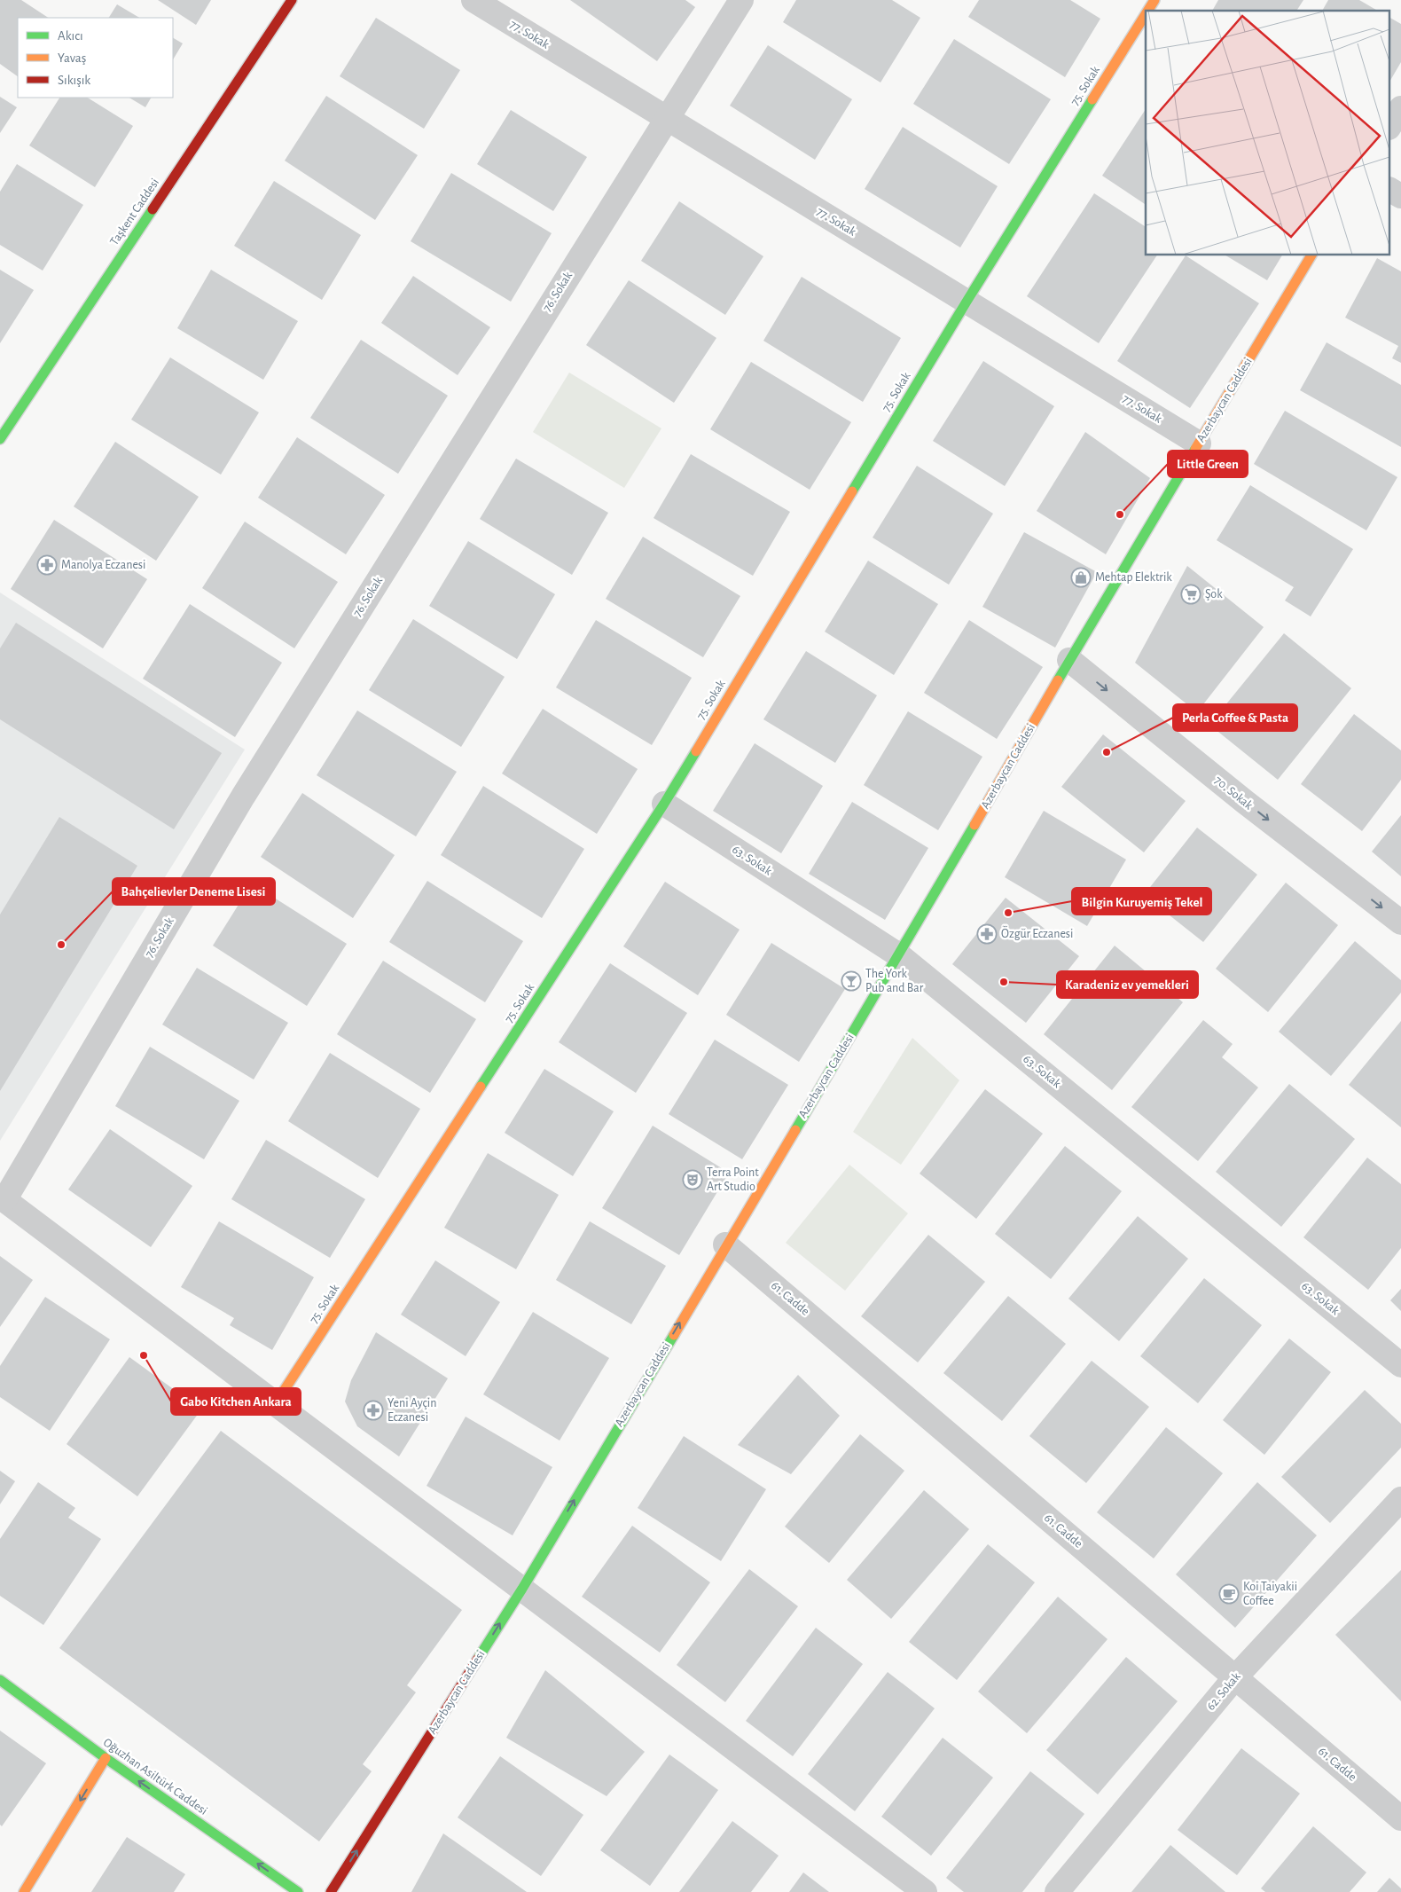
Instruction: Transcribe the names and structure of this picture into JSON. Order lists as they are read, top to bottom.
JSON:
{
  "streets": {
    "street": [
      "77. Sokak",
      "75. Sokak",
      "Taşkent Caddesi",
      "76. Sokak",
      "Azerbaycan Caddesi",
      "70. Sokak",
      "63. Sokak",
      "61. Cadde",
      "62. Sokak",
      "Oğuzhan Asiltürk Caddesi"
    ]
  },
  "crossings": [
    ["77. Sokak", "75. Sokak"],
    ["77. Sokak", "76. Sokak"],
    ["77. Sokak", "Azerbaycan Caddesi"],
    ["75. Sokak", "63. Sokak"],
    ["Azerbaycan Caddesi", "70. Sokak"],
    ["Azerbaycan Caddesi", "63. Sokak"],
    ["Azerbaycan Caddesi", "61. Cadde"],
    ["61. Cadde", "62. Sokak"]
  ],
  "one_way": ["Azerbaycan Caddesi", "70. Sokak", "Oğuzhan Asiltürk Caddesi"],
  "places": {
    "other": [
      "Little Green",
      "Perla Coffee & Pasta",
      "Bilgin Kuruyemiş Tekel",
      "Bahçelievler Deneme Lisesi",
      "Karadeniz ev yemekleri",
      "Gabo Kitchen Ankara"
    ],
    "pharmacy": ["Manolya Eczanesi", "Özgür Eczanesi", "Yeni Ayçin Eczanesi"],
    "shop": ["Mehtap Elektrik"],
    "supermarket": ["Şok"],
    "bar": ["The York Pub and Bar"],
    "theatre": ["Terra Point Art Studio"],
    "cafe": ["Koi Taiyakii Coffee"]
  },
  "legend": ["Akıcı", "Yavaş", "Sıkışık"]
}
